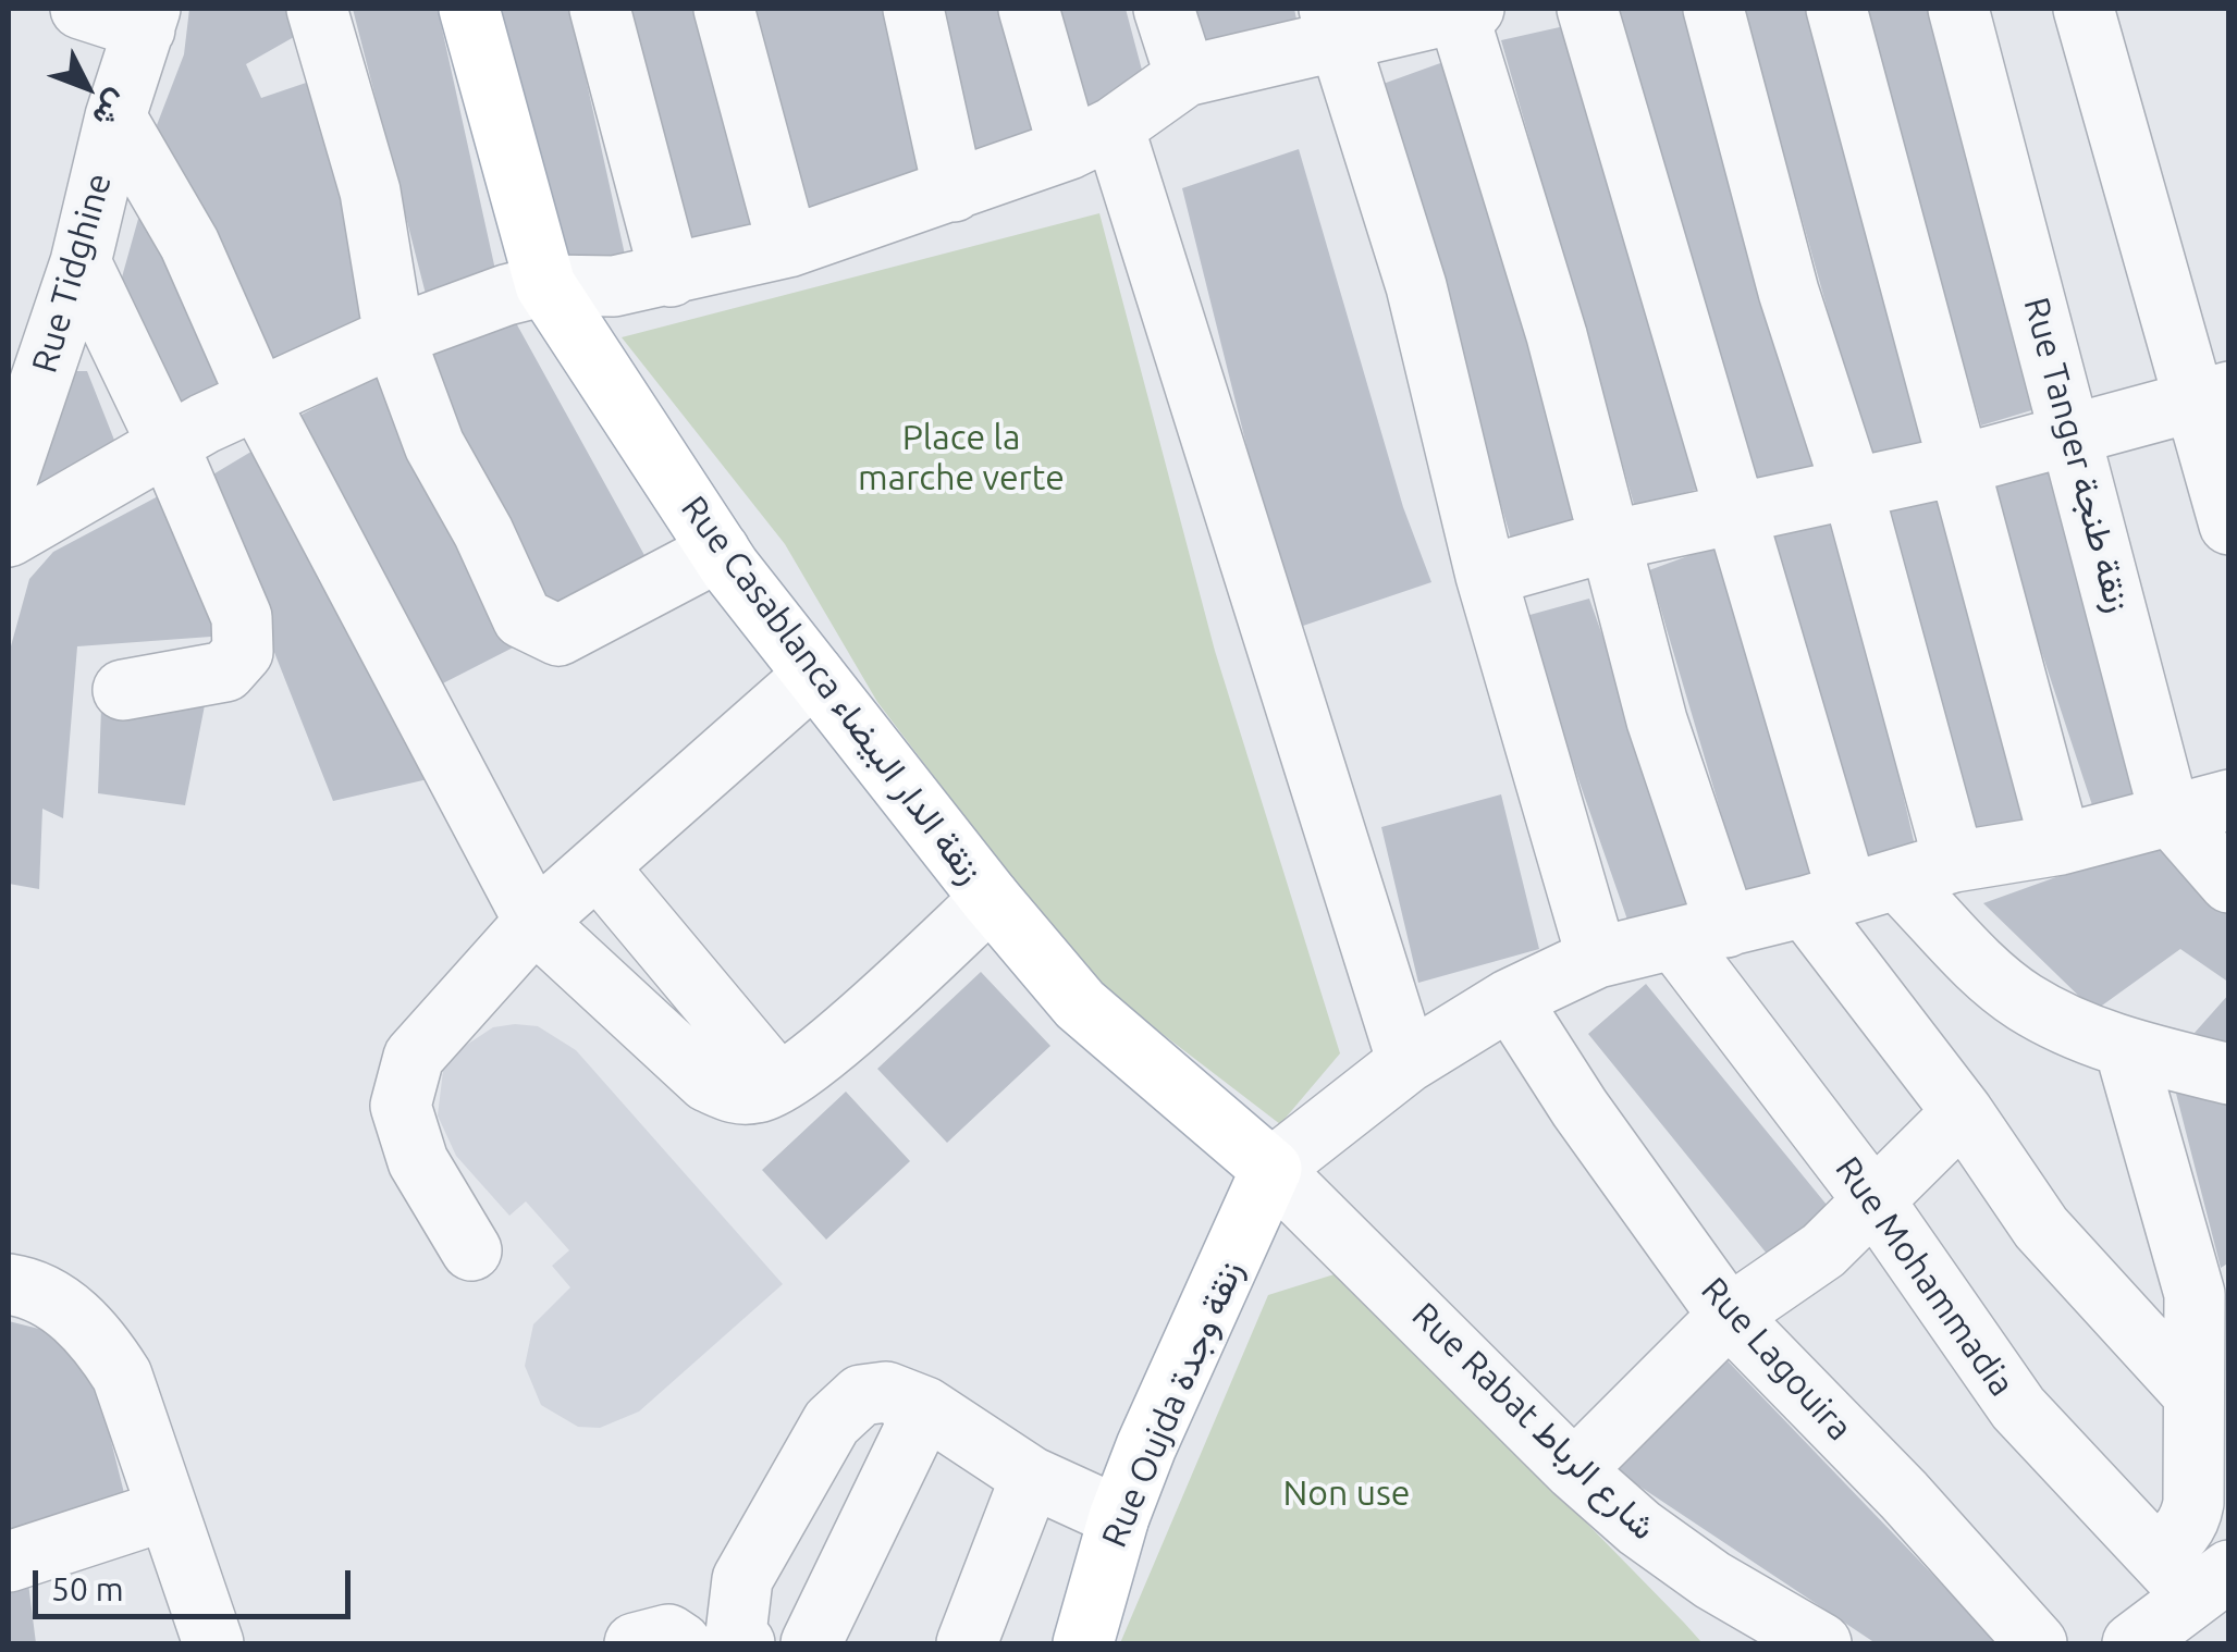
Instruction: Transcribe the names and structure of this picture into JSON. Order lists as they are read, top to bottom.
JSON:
{
  "streets": {
    "main road": ["Rue Casablanca زنقة الدار البيضاء", "Rue Oujda زنقة وجدة"],
    "street": [
      "Rue Tidghine",
      "Rue Tanger زنقة طنجة",
      "Rue Mohammadia",
      "Rue Lagouira",
      "Rue Rabat شارع الرباط"
    ]
  },
  "crossings": [
    ["Rue Casablanca زنقة الدار البيضاء", "Rue Oujda زنقة وجدة"],
    ["Rue Casablanca زنقة الدار البيضاء", "Rue Rabat شارع الرباط"],
    ["Rue Oujda زنقة وجدة", "Rue Rabat شارع الرباط"]
  ],
  "parks": ["Place la marche verte", "Non use"],
  "scale_bar": "50 m",
  "north": "bottom right"
}
